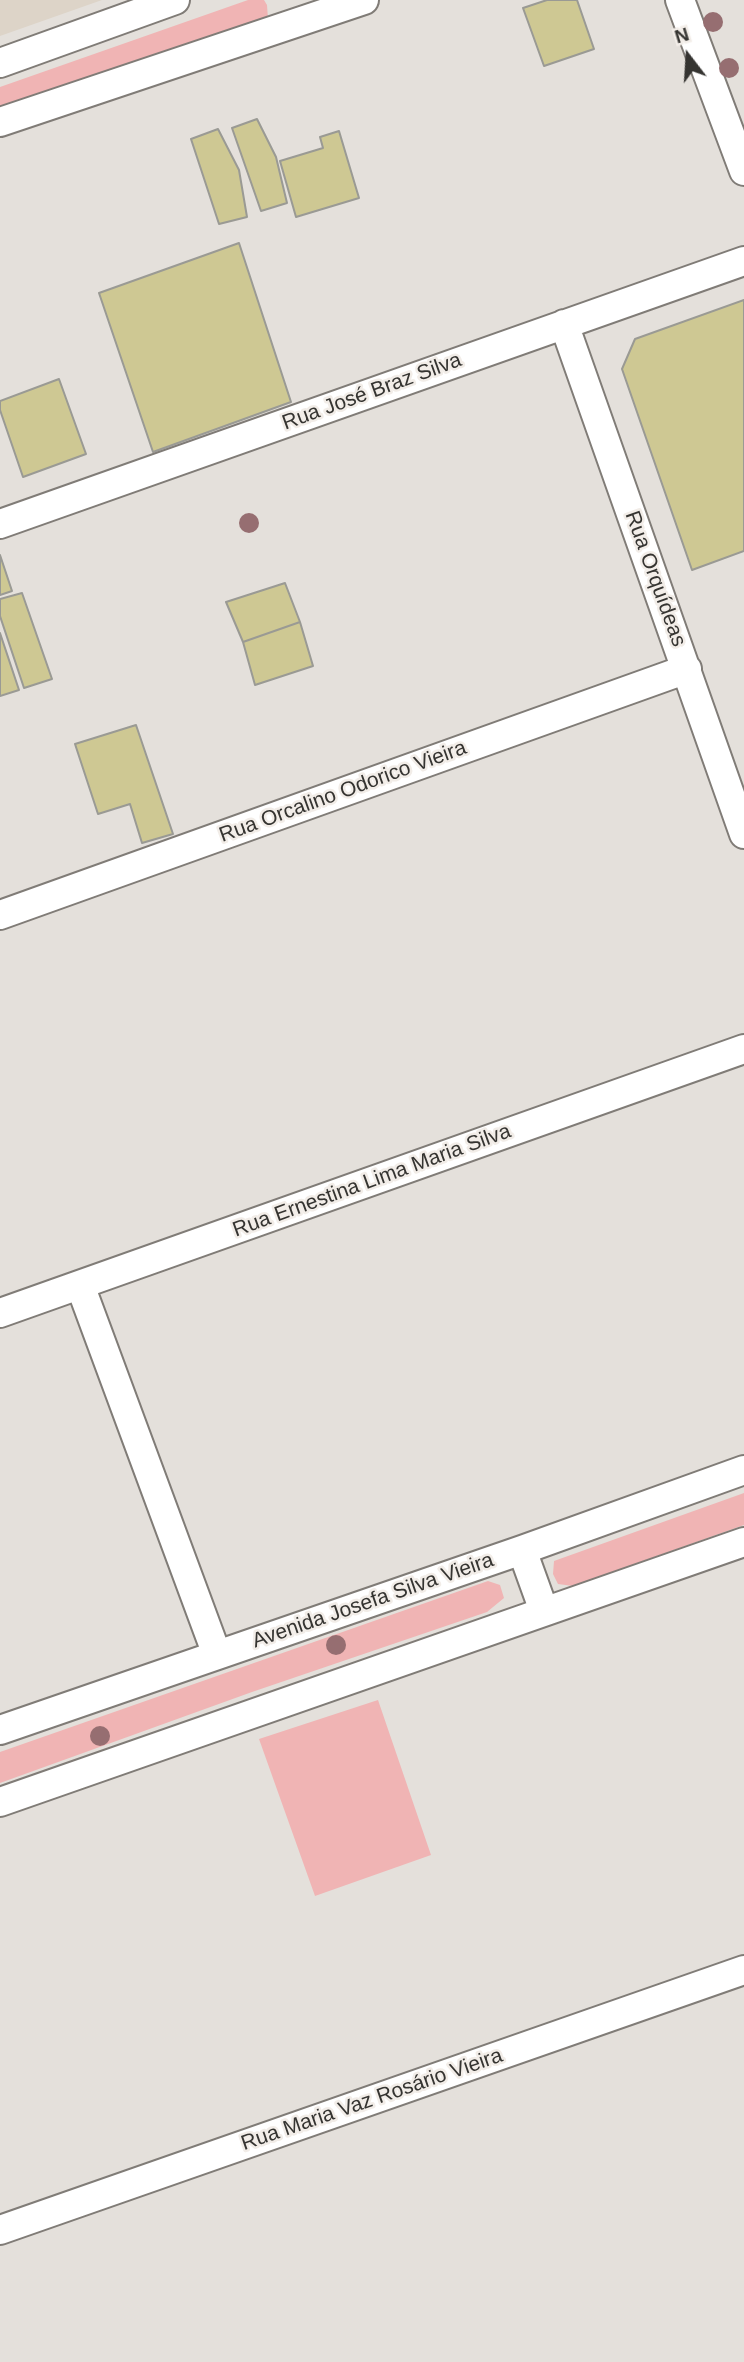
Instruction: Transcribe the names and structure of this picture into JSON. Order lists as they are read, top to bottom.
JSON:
{
  "streets": {
    "street": [
      "Rua José Braz Silva",
      "Rua Orquídeas",
      "Rua Orcalino Odorico Vieira",
      "Rua Ernestina Lima Maria Silva",
      "Avenida Josefa Silva Vieira",
      "Rua Maria Vaz Rosário Vieira"
    ]
  },
  "crossings": [
    ["Rua José Braz Silva", "Rua Orquídeas"],
    ["Rua Orquídeas", "Rua Orcalino Odorico Vieira"]
  ],
  "north": "top"
}
